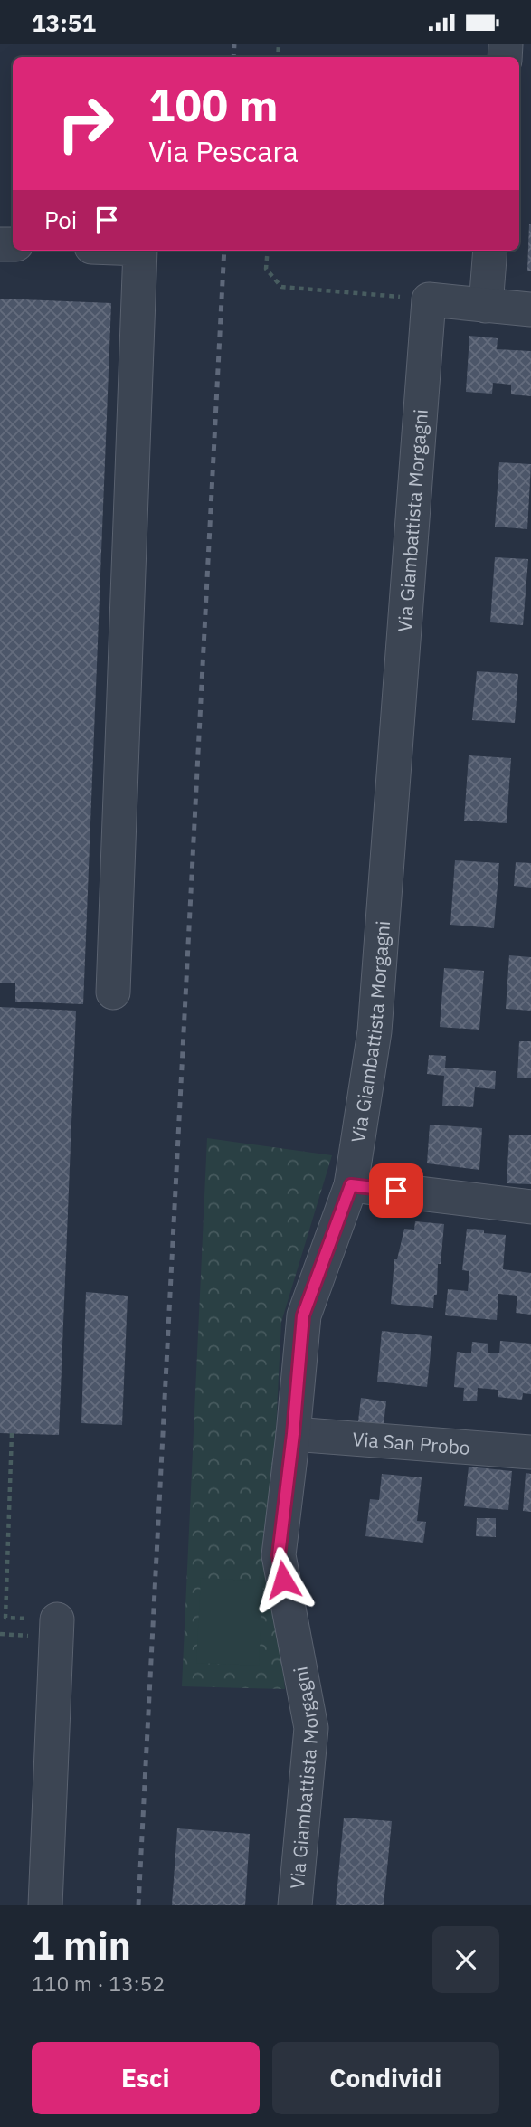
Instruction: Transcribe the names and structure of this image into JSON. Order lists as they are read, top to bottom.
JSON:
{
  "streets": {
    "street": ["Via Giambattista Morgagni", "Via San Probo"]
  },
  "crossings": [
    ["Via Giambattista Morgagni", "Via San Probo"]
  ],
  "page": {
    "status": "13:51",
    "turn": ["100 m", "Via Pescara"],
    "then": "Poi",
    "heading": ["1 min", "110 m · 13:52"],
    "buttons": ["Esci", "Condividi"]
  }
}
